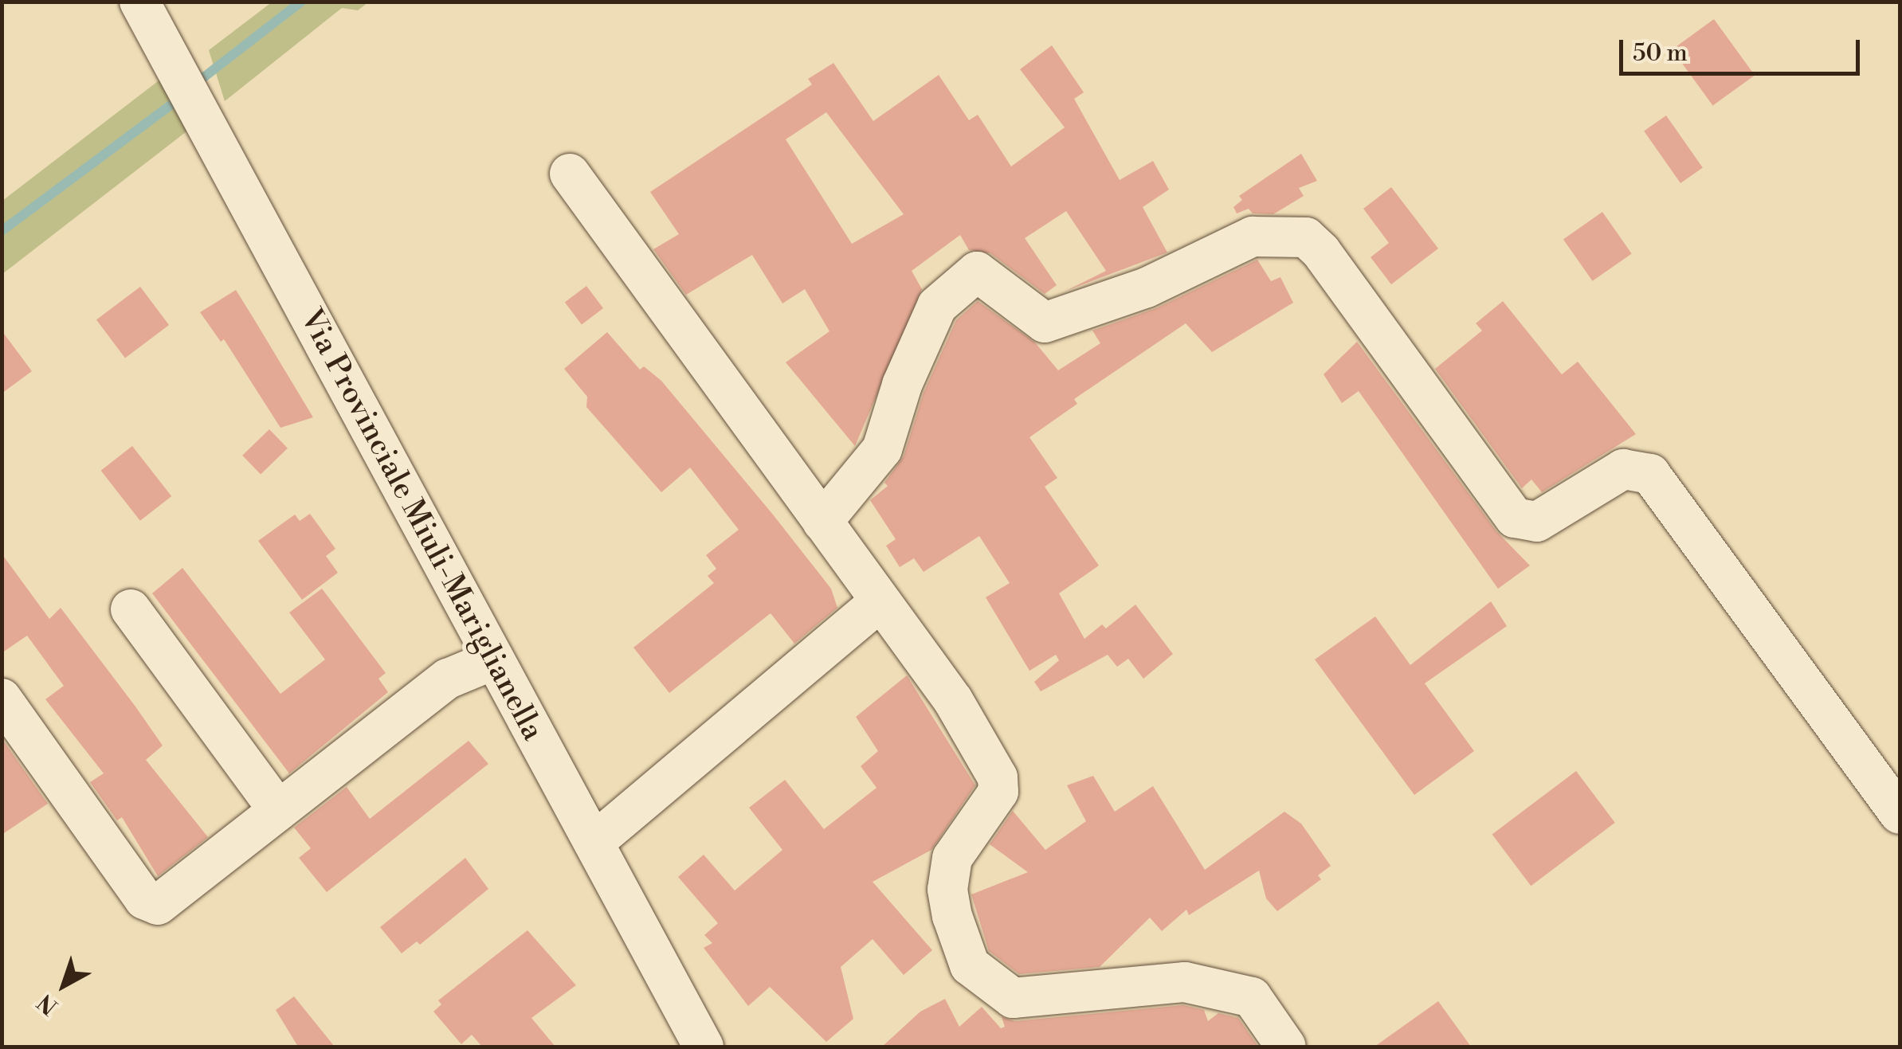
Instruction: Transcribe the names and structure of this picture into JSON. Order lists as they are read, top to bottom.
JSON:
{
  "streets": {
    "street": ["Via Provinciale Miuli-Mariglianella"]
  },
  "scale_bar": "50 m",
  "north": "bottom left"
}
